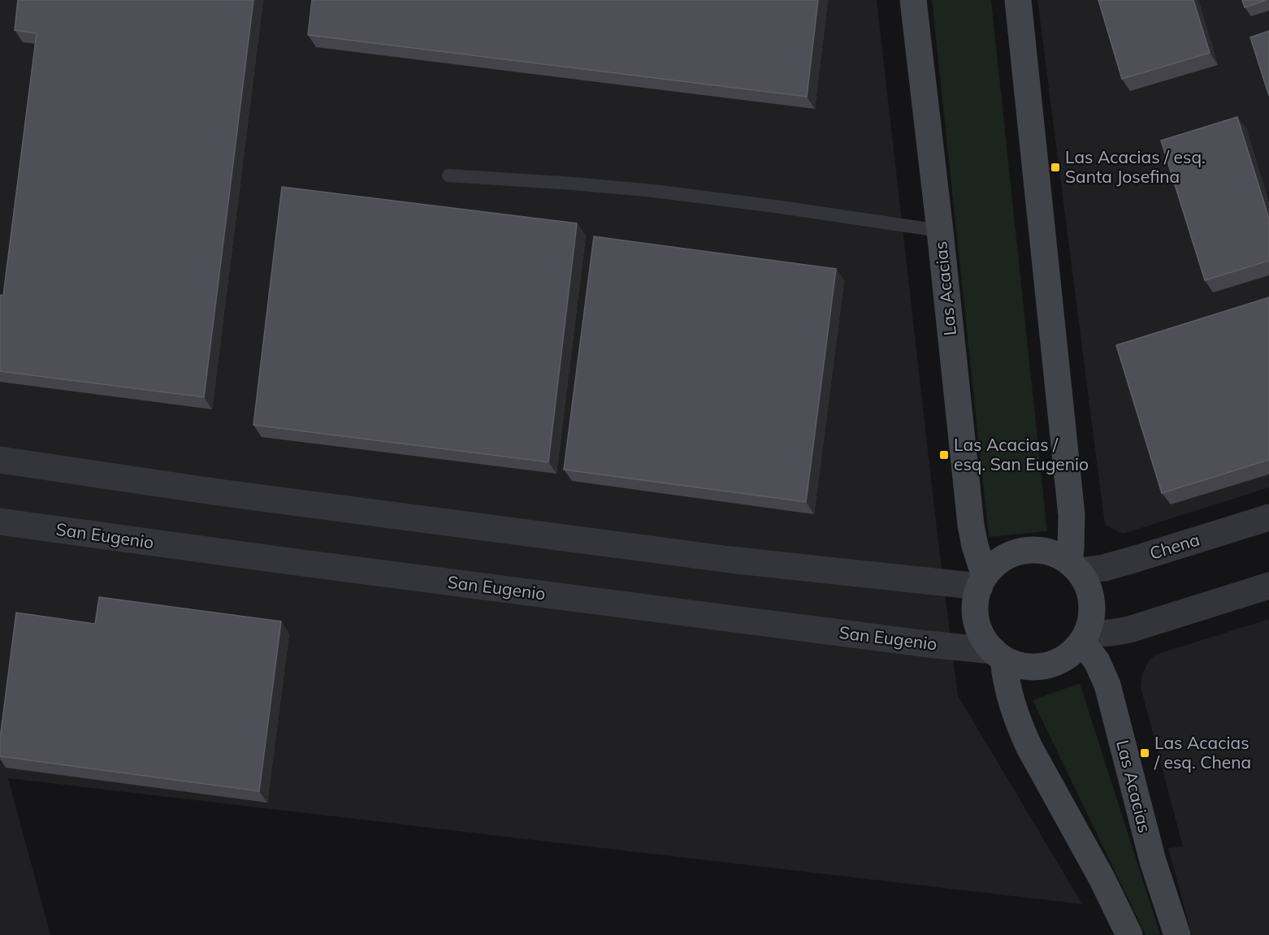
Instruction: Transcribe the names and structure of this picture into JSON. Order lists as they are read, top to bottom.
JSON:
{
  "streets": {
    "main road": ["Las Acacias"],
    "street": ["San Eugenio", "Chena"]
  },
  "crossings": [
    ["Las Acacias", "San Eugenio"],
    ["Las Acacias", "Chena"],
    ["San Eugenio", "Chena"]
  ],
  "places": {
    "transit": ["Las Acacias / esq. Santa Josefina", "Las Acacias / esq. San Eugenio", "Las Acacias / esq. Chena"]
  }
}
